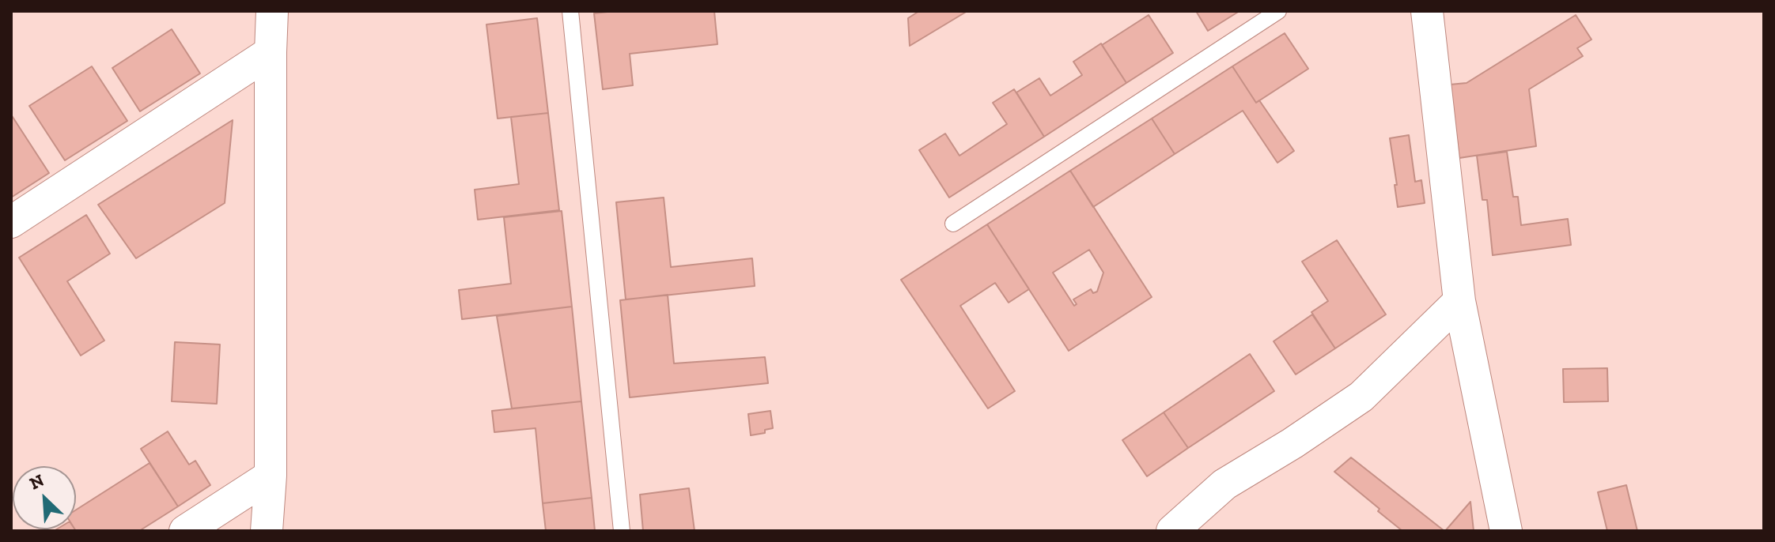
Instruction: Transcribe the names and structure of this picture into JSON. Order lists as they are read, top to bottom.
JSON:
{
  "north": "top left"
}
